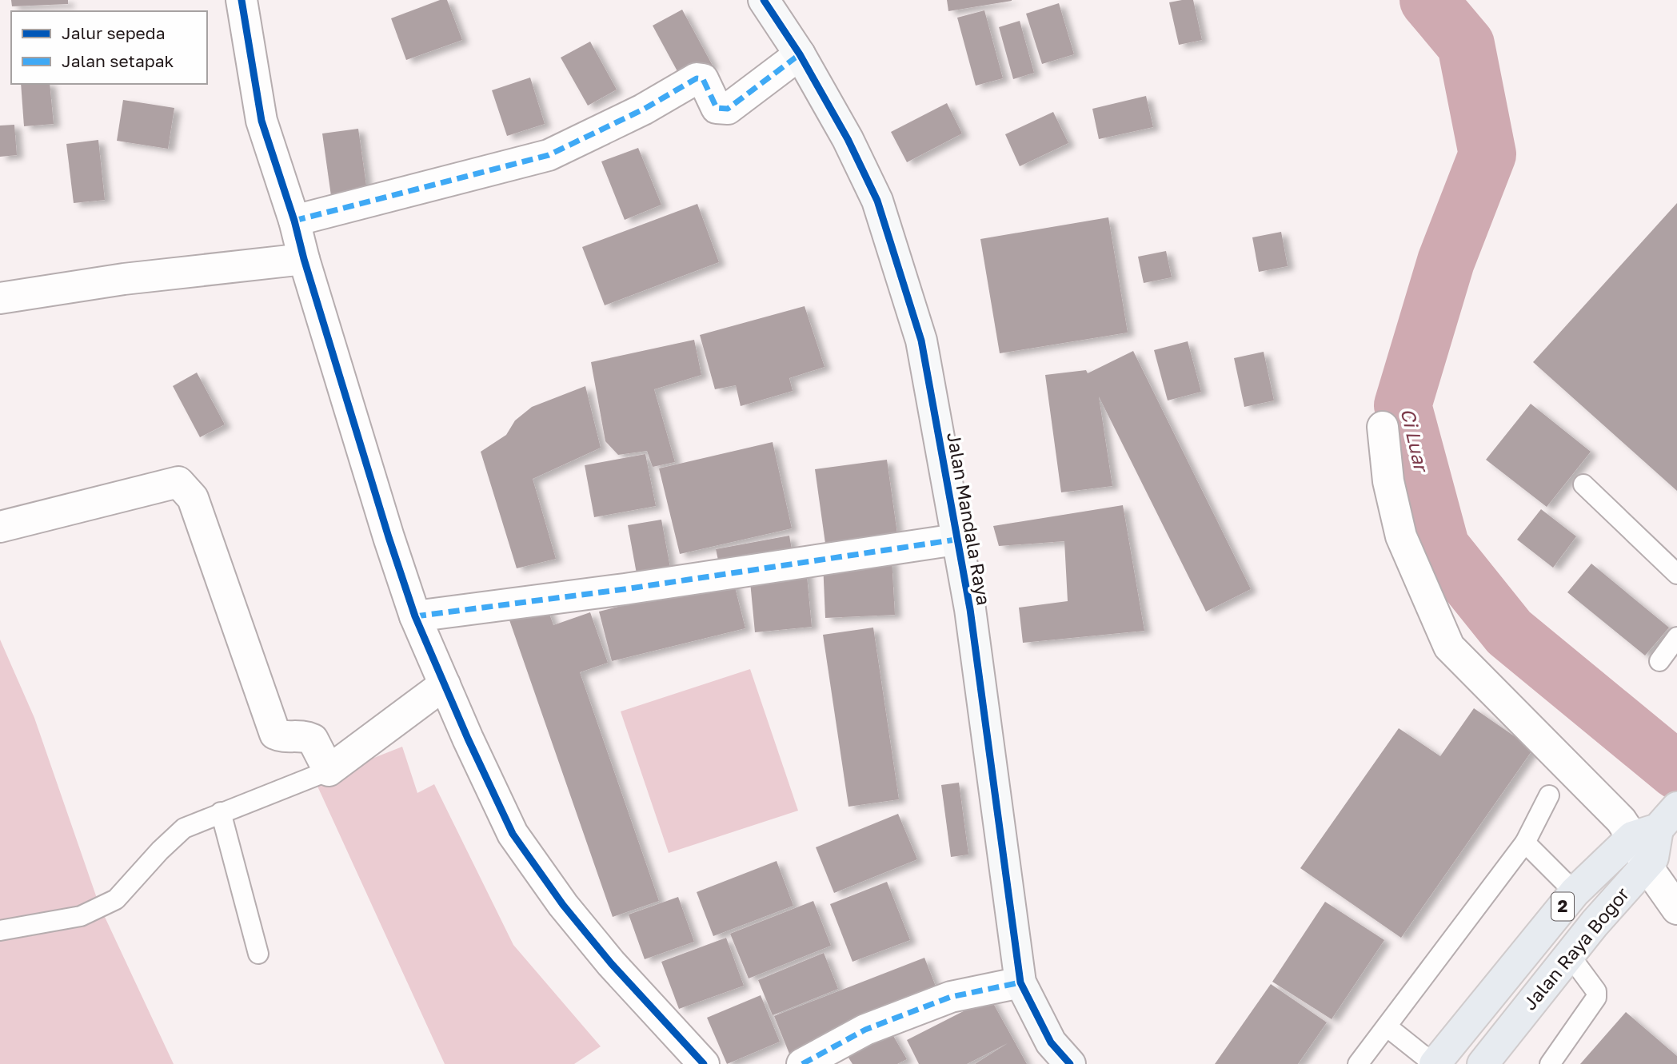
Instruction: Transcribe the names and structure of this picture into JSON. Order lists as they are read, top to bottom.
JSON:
{
  "streets": {
    "highway": ["2", "Jalan Raya Bogor"],
    "street": ["Jalan Mandala Raya"]
  },
  "water": ["Ci Luar"],
  "legend": ["Jalur sepeda", "Jalan setapak"]
}
